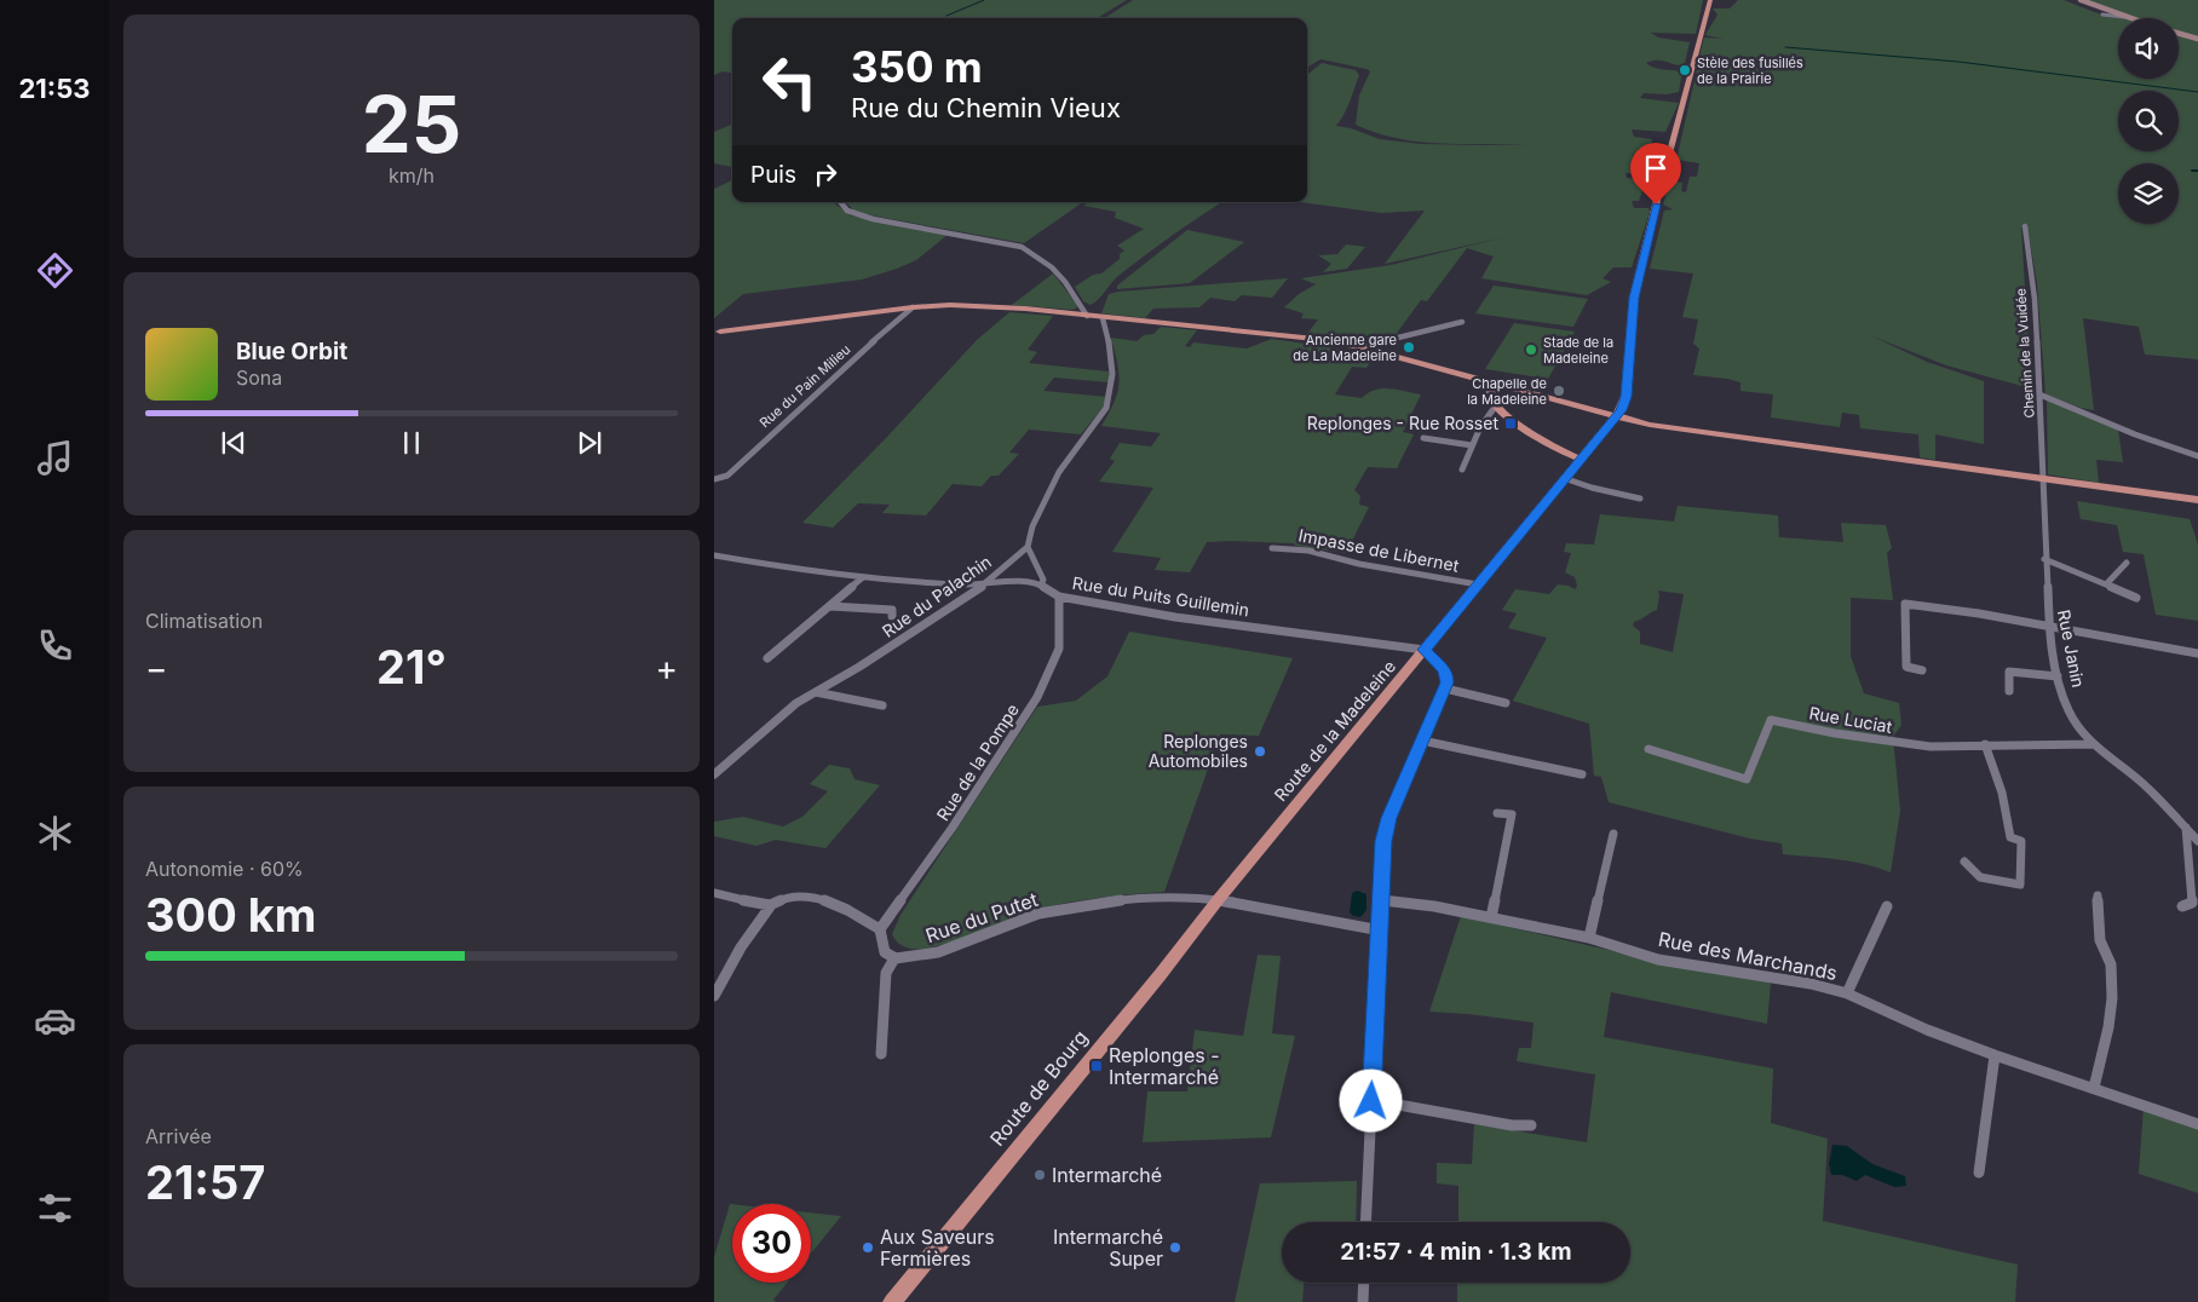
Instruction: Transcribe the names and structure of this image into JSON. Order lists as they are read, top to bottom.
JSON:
{
  "streets": {
    "main road": ["Route de la Madeleine", "Route de Bourg"],
    "street": [
      "Chemin de la Vuidée",
      "Rue du Pain Milieu",
      "Impasse de Libernet",
      "Rue du Palachin",
      "Rue du Puits Guillemin",
      "Rue Janin",
      "Rue Luciat",
      "Rue de la Pompe",
      "Rue du Putet",
      "Rue des Marchands"
    ]
  },
  "crossings": [
    ["Chemin de la Vuidée", "Rue Janin"],
    ["Impasse de Libernet", "Route de la Madeleine"],
    ["Rue du Palachin", "Rue du Puits Guillemin"],
    ["Rue du Puits Guillemin", "Route de la Madeleine"],
    ["Rue du Puits Guillemin", "Rue de la Pompe"],
    ["Rue Janin", "Rue Luciat"],
    ["Route de la Madeleine", "Rue du Putet"],
    ["Route de la Madeleine", "Route de Bourg"],
    ["Rue du Putet", "Route de Bourg"]
  ],
  "places": {
    "other": [
      "Stèle des fusillés de la Prairie",
      "Ancienne gare de La Madeleine",
      "Stade de la Madeleine",
      "Chapelle de la Madeleine",
      "Replonges Automobiles",
      "Intermarché",
      "Aux Saveurs Fermières",
      "Intermarché Super"
    ],
    "transit": ["Replonges - Rue Rosset", "Replonges - Intermarché"]
  },
  "page": {
    "tabs": "21:53",
    "tile": [
      ["25", "km/h"],
      "Climatisation",
      ["Autonomie · 60%", "300 km"],
      ["Arrivée", "21:57"]
    ],
    "turn": ["350 m", "Rue du Chemin Vieux"],
    "then": "Puis",
    "song": ["Blue Orbit", "Sona"],
    "heat": ["−", "21°", "+"],
    "limit": "30",
    "trip": "21:57 · 4 min · 1.3 km"
  }
}
